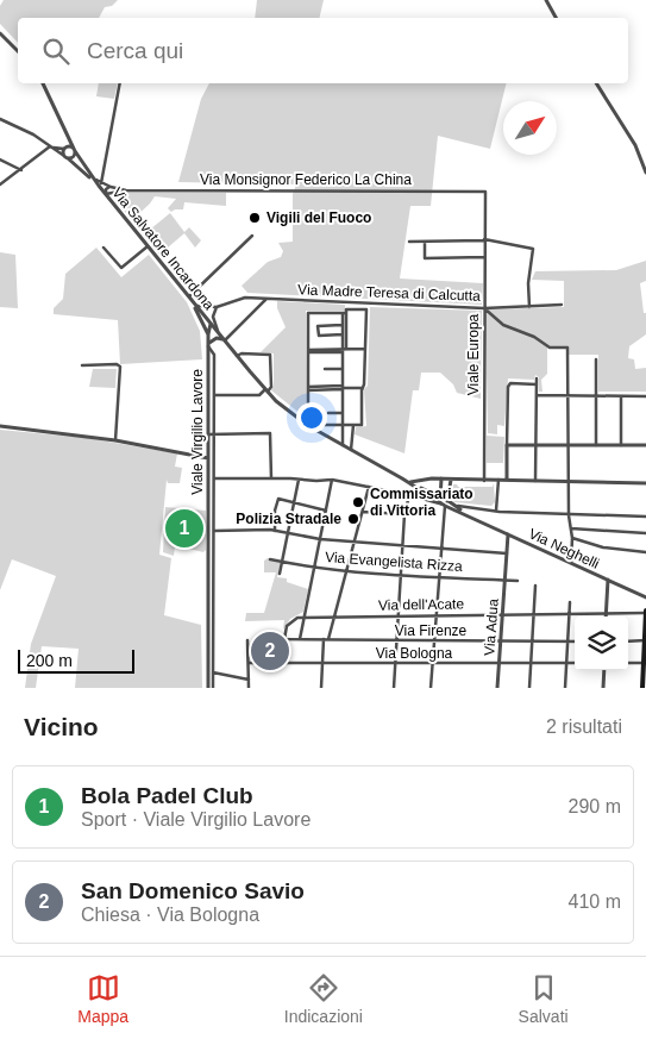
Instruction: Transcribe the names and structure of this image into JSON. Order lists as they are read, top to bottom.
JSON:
{
  "streets": {
    "street": [
      "Via Monsignor Federico La China",
      "Via Salvatore Incardona",
      "Via Madre Teresa di Calcutta",
      "Viale Europa",
      "Viale Virgilio Lavore",
      "Via Neghelli",
      "Via Evangelista Rizza",
      "Via dell'Acate",
      "Via Adua",
      "Via Firenze",
      "Via Bologna"
    ]
  },
  "crossings": [
    ["Via Monsignor Federico La China", "Viale Europa"],
    ["Via Salvatore Incardona", "Via Madre Teresa di Calcutta"],
    ["Via Salvatore Incardona", "Viale Virgilio Lavore"],
    ["Via Madre Teresa di Calcutta", "Viale Europa"],
    ["Via Neghelli", "Via Adua"],
    ["Via Evangelista Rizza", "Via Adua"],
    ["Via dell'Acate", "Via Adua"],
    ["Via dell'Acate", "Via Firenze"],
    ["Via Adua", "Via Firenze"],
    ["Via Adua", "Via Bologna"]
  ],
  "places": ["Vigili del Fuoco", "Commissariato di Vittoria", "Polizia Stradale"],
  "scale_bar": "200 m",
  "north": "top right",
  "page": {
    "search": "Cerca qui",
    "pins": ["1", "2"],
    "scale": "200 m",
    "heading": ["Vicino", "2 risultati"],
    "list": [
      {
        "mark": "1",
        "name": "Bola Padel Club",
        "note": "Sport · Viale Virgilio Lavore",
        "value": "290 m"
      },
      {
        "mark": "2",
        "name": "San Domenico Savio",
        "note": "Chiesa · Via Bologna",
        "value": "410 m"
      }
    ],
    "nav": ["Mappa", "Indicazioni", "Salvati"]
  }
}
